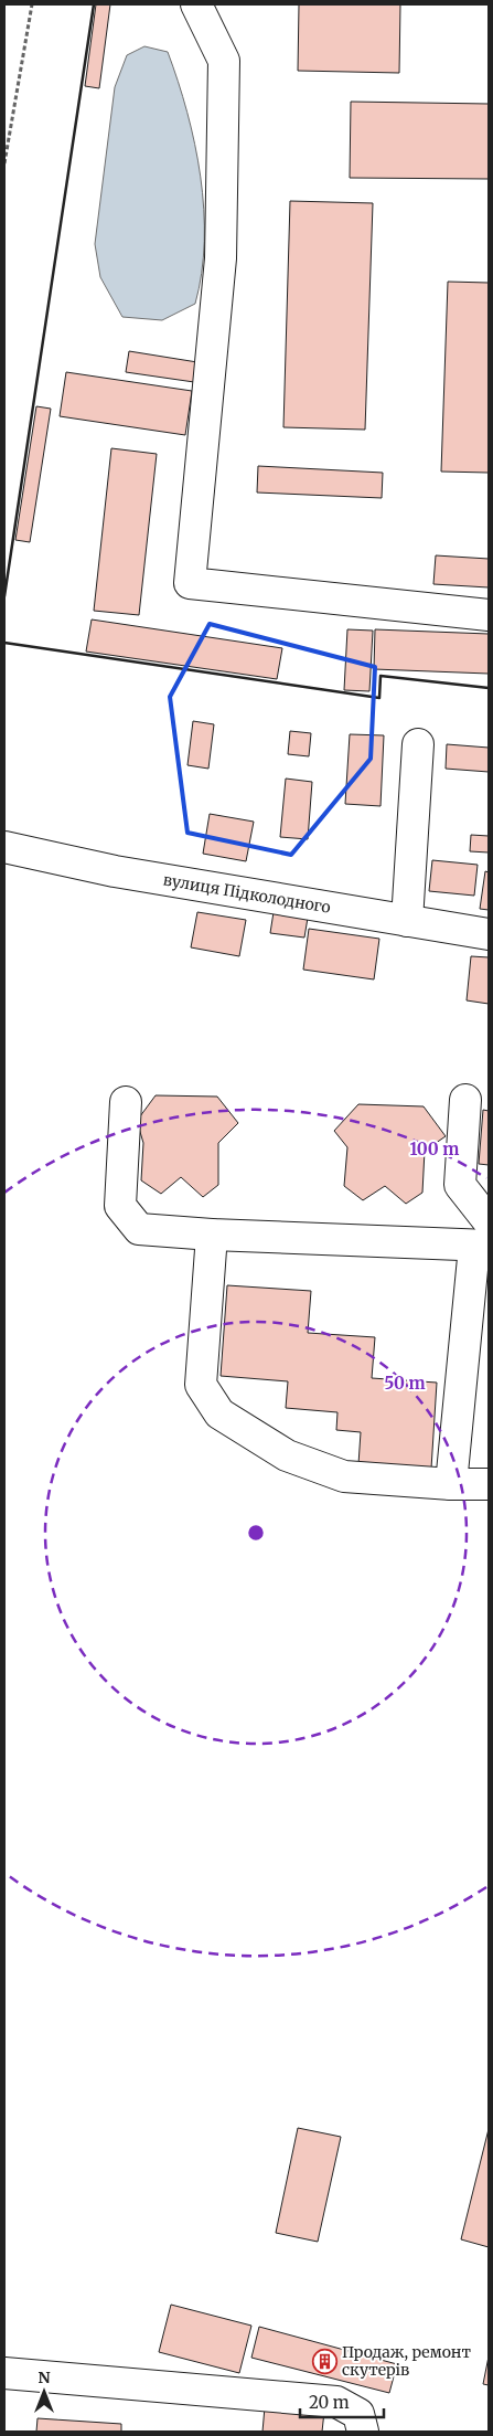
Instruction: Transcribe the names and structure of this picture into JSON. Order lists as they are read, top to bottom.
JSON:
{
  "streets": {
    "street": ["вулиця Підколодного"]
  },
  "places": {
    "building": ["Продаж, ремонт скутерів"]
  },
  "scale_bar": "20 m",
  "north": "top",
  "rings": ["100 m", "50 m"]
}
